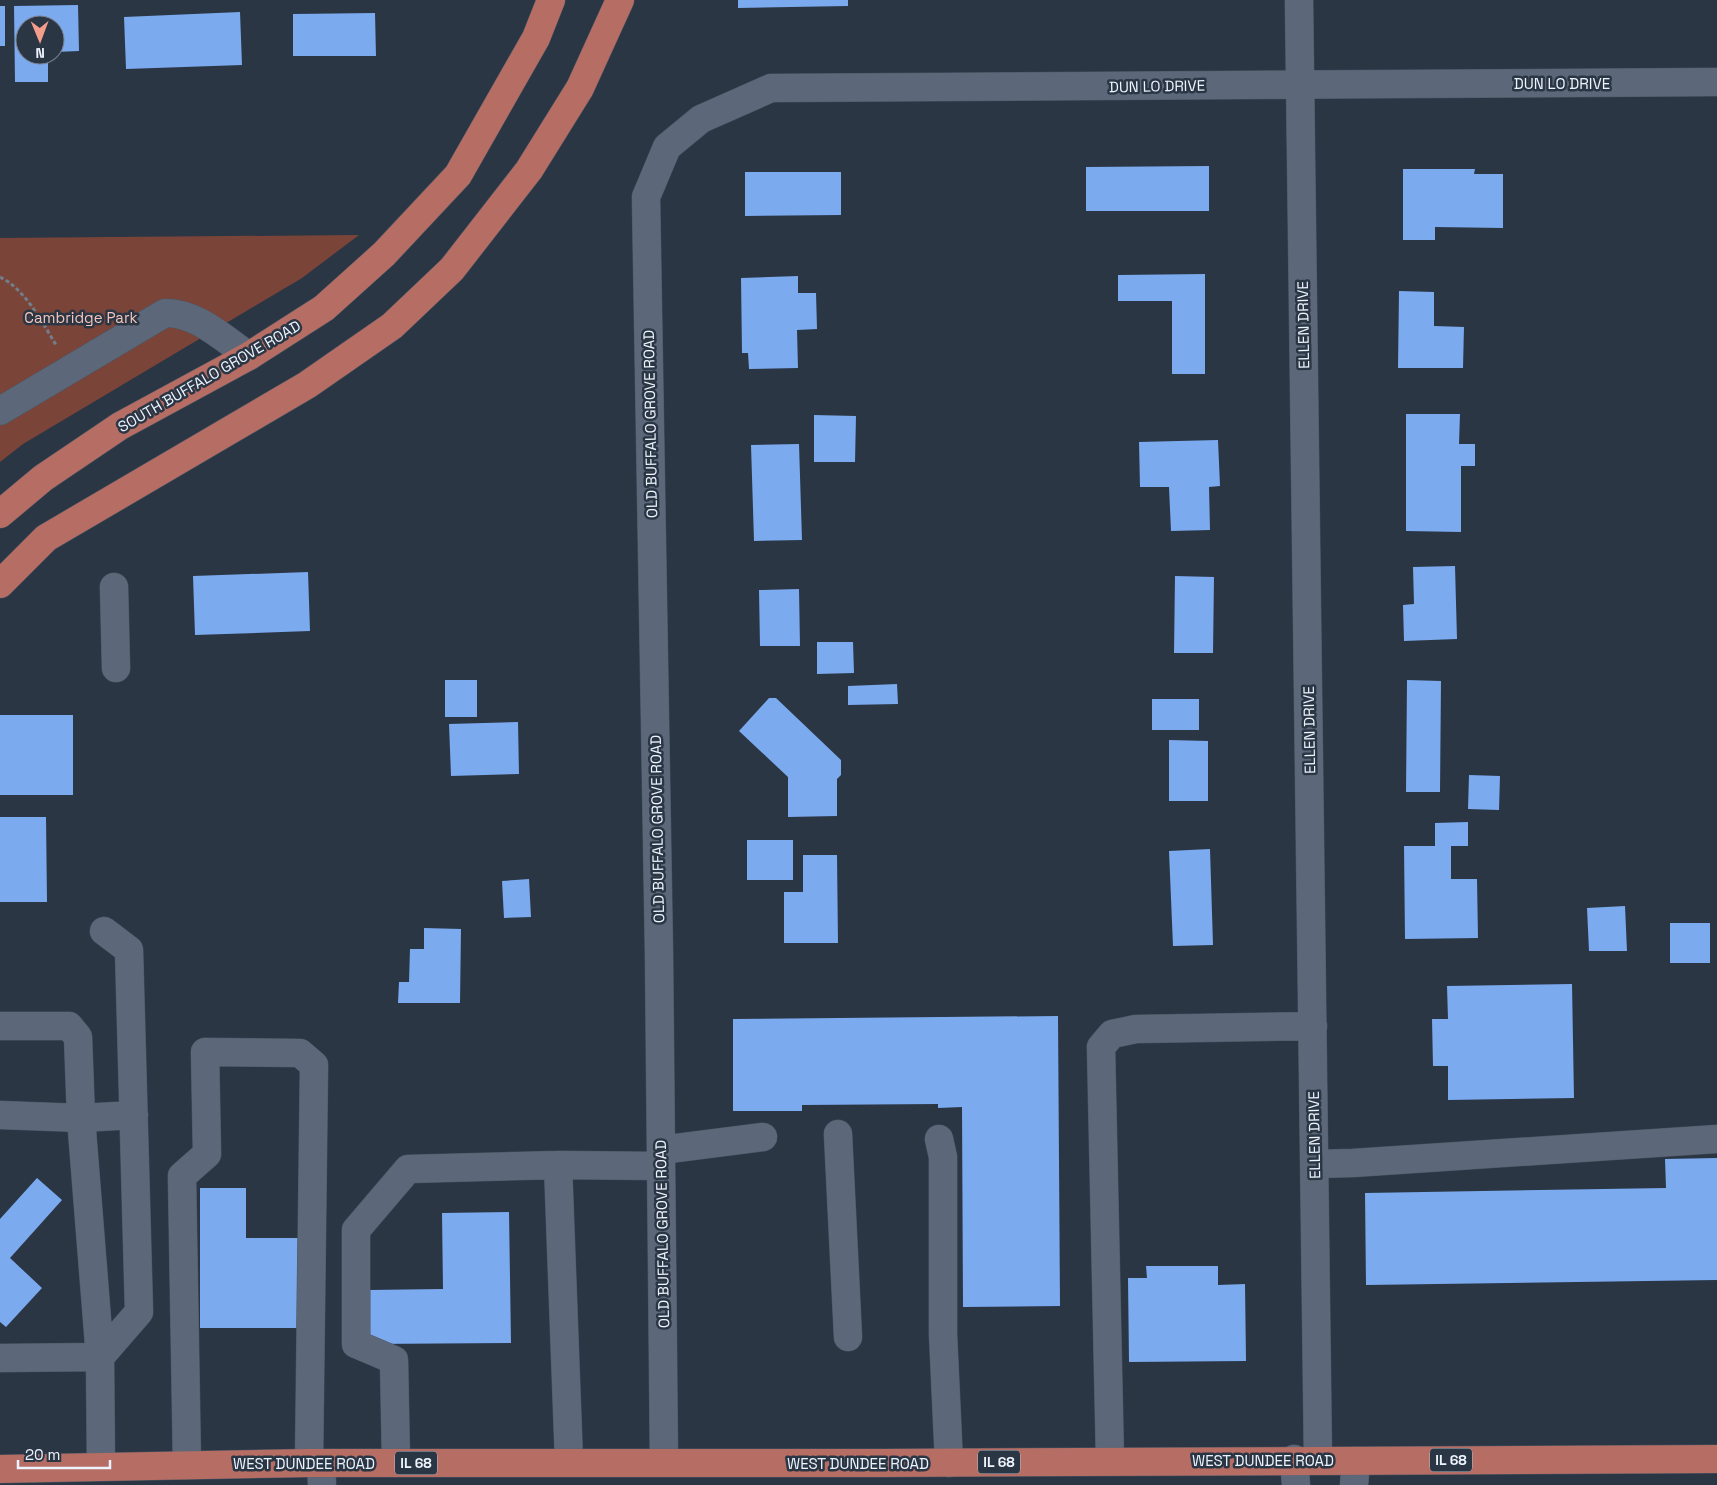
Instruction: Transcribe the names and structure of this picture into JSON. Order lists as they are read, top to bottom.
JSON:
{
  "streets": {
    "main road": ["SOUTH BUFFALO GROVE ROAD", "WEST DUNDEE ROAD", "IL 68"],
    "street": ["DUN LO DRIVE", "ELLEN DRIVE", "OLD BUFFALO GROVE ROAD"]
  },
  "crossings": [
    ["DUN LO DRIVE", "ELLEN DRIVE"],
    ["DUN LO DRIVE", "OLD BUFFALO GROVE ROAD"],
    ["ELLEN DRIVE", "WEST DUNDEE ROAD"],
    ["OLD BUFFALO GROVE ROAD", "WEST DUNDEE ROAD"]
  ],
  "parks": ["Cambridge Park"],
  "scale_bar": "20 m",
  "north": "bottom"
}
